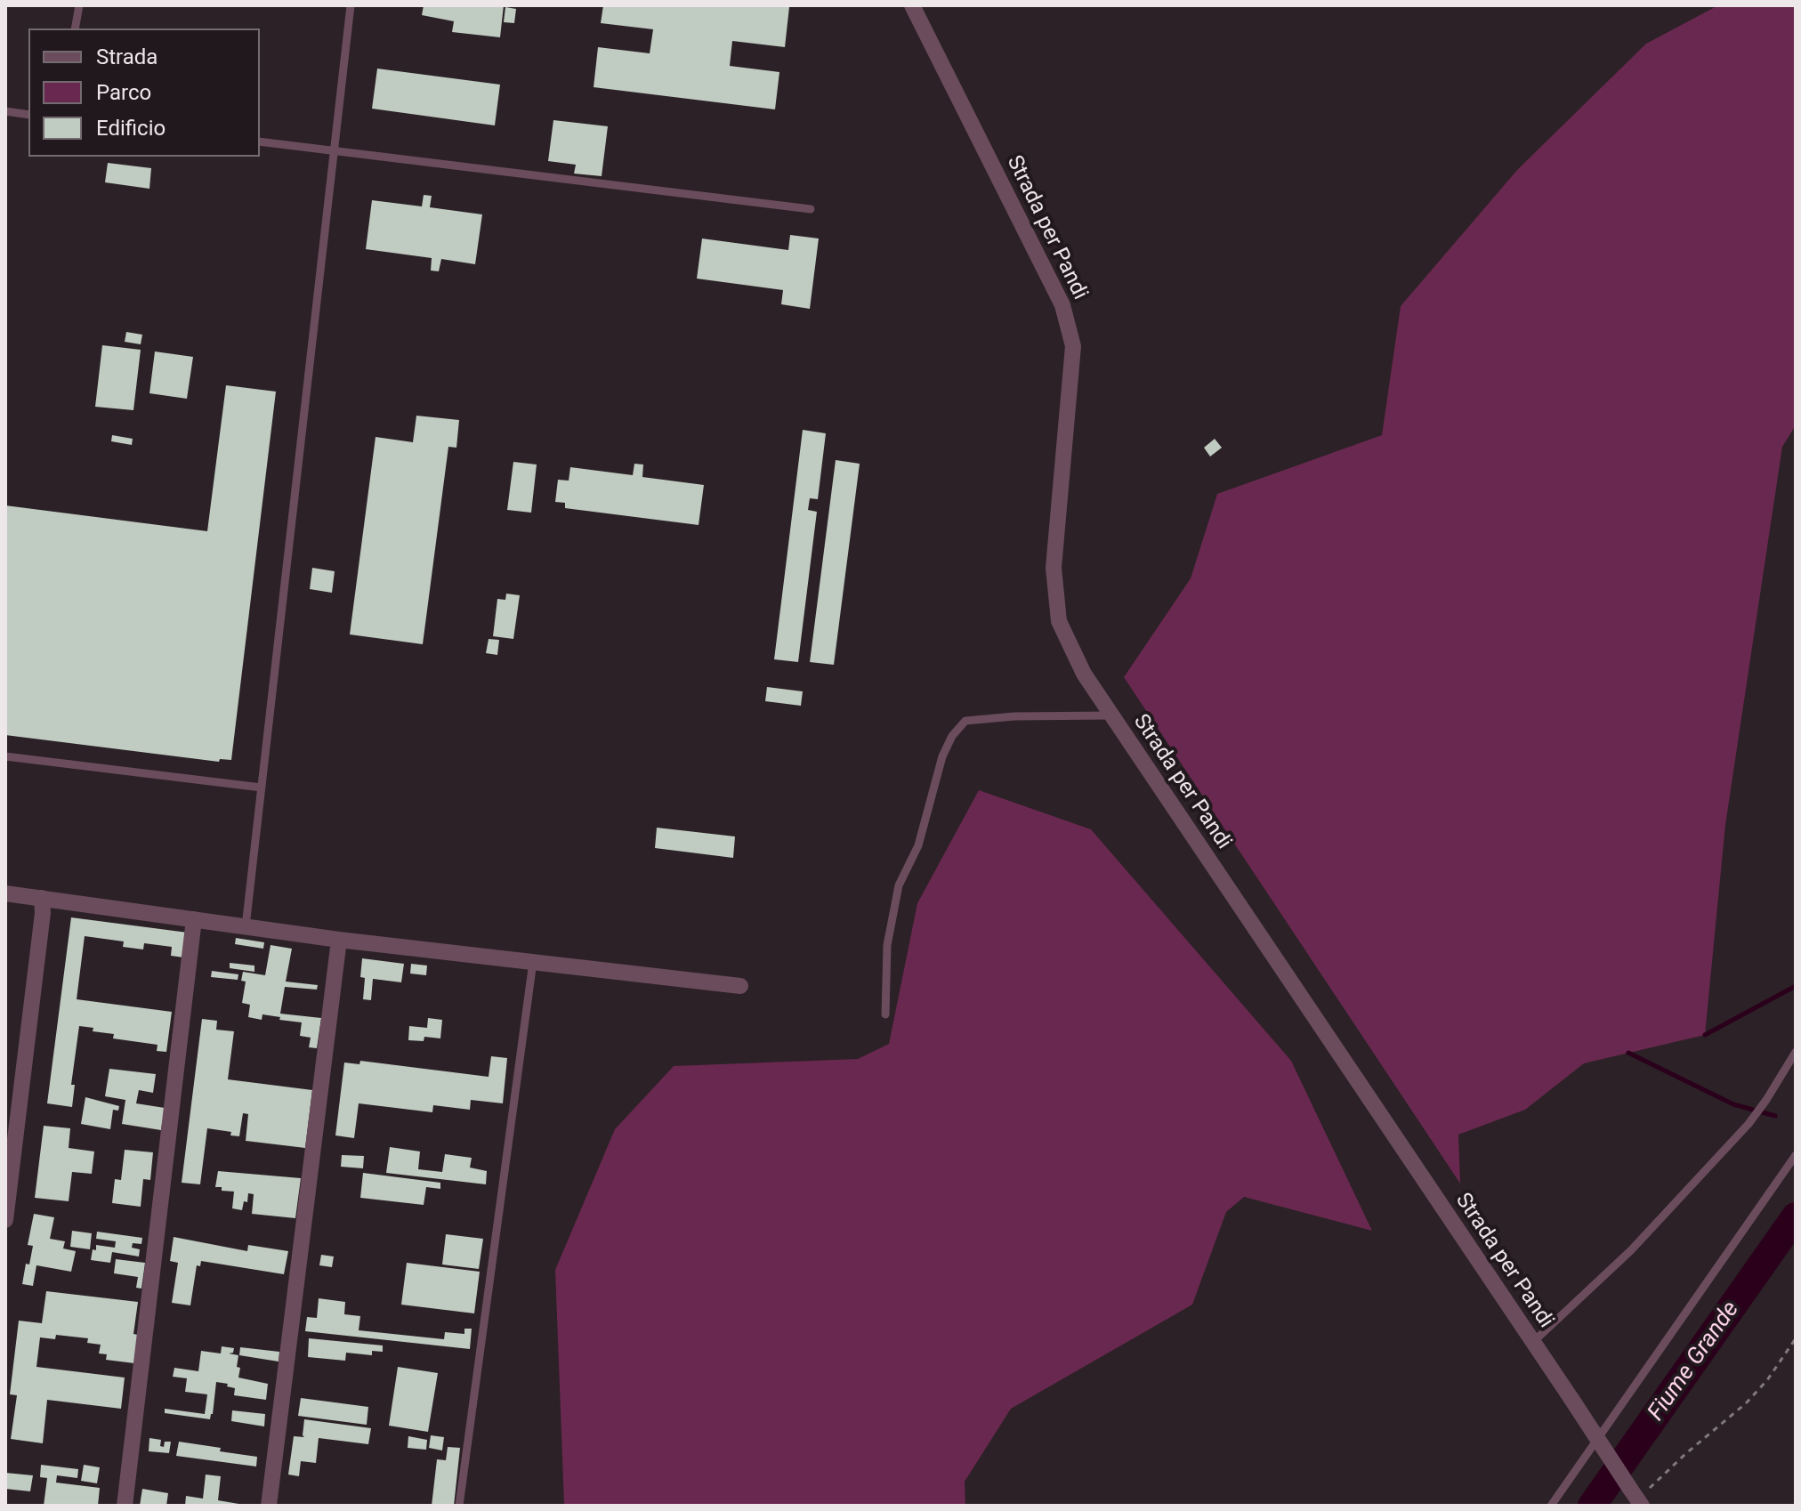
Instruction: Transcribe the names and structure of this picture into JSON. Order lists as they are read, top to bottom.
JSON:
{
  "streets": {
    "street": ["Strada per Pandi"]
  },
  "water": ["Fiume Grande"],
  "legend": ["Strada", "Parco", "Edificio"]
}
